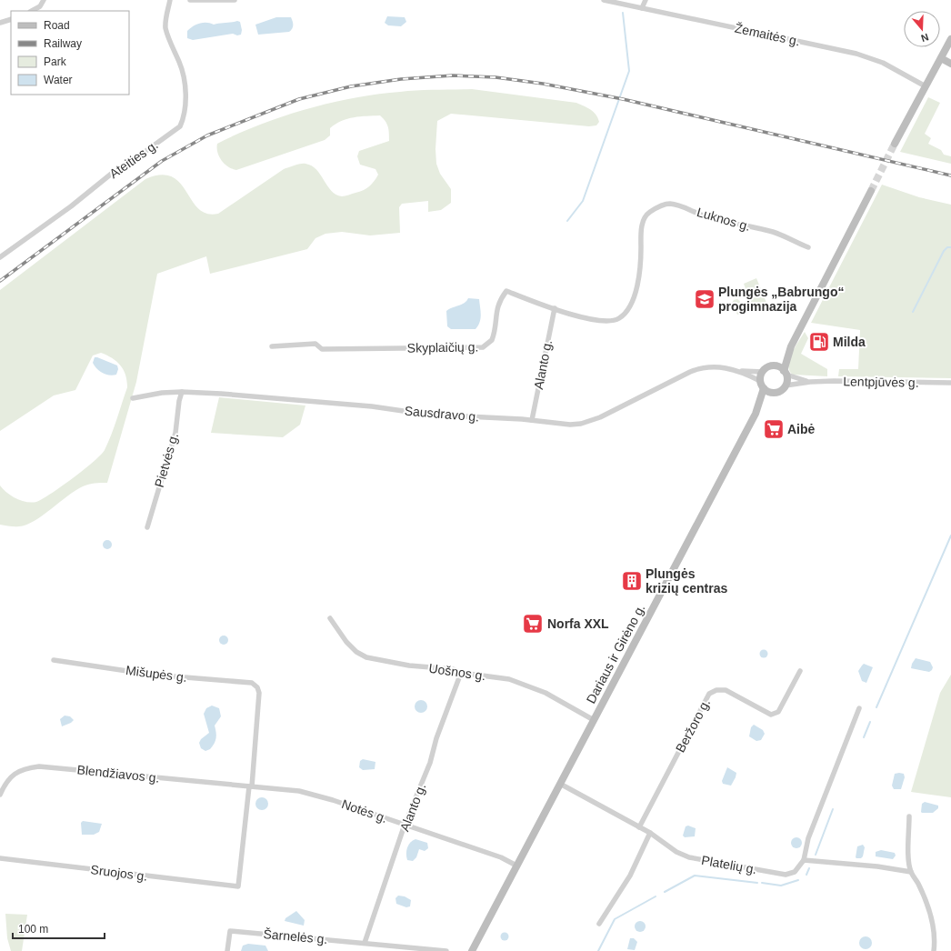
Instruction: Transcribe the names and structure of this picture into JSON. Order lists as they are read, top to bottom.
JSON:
{
  "streets": {
    "main road": ["Dariaus ir Girėno g."],
    "street": [
      "Žemaitės g.",
      "Ateities g.",
      "Luknos g.",
      "Skyplaičių g.",
      "Alanto g.",
      "Lentpjūvės g.",
      "Sausdravo g.",
      "Pietvės g.",
      "Uošnos g.",
      "Mišupės g.",
      "Beržoro g.",
      "Blendžiavos g.",
      "Notės g.",
      "Platelių g.",
      "Sruojos g.",
      "Šarnelės g."
    ]
  },
  "crossings": [
    ["Luknos g.", "Skyplaičių g."],
    ["Skyplaičių g.", "Alanto g."],
    ["Alanto g.", "Sausdravo g."],
    ["Alanto g.", "Uošnos g."],
    ["Alanto g.", "Notės g."],
    ["Alanto g.", "Šarnelės g."],
    ["Lentpjūvės g.", "Sausdravo g."],
    ["Lentpjūvės g.", "Dariaus ir Girėno g."],
    ["Sausdravo g.", "Pietvės g."],
    ["Sausdravo g.", "Dariaus ir Girėno g."],
    ["Dariaus ir Girėno g.", "Uošnos g."],
    ["Dariaus ir Girėno g.", "Notės g."],
    ["Dariaus ir Girėno g.", "Platelių g."],
    ["Mišupės g.", "Blendžiavos g."],
    ["Mišupės g.", "Notės g."],
    ["Mišupės g.", "Sruojos g."],
    ["Beržoro g.", "Platelių g."],
    ["Blendžiavos g.", "Notės g."],
    ["Blendžiavos g.", "Sruojos g."],
    ["Notės g.", "Sruojos g."]
  ],
  "places": {
    "school or university": ["Plungės „Babrungo“ progimnazija"],
    "fuel station": ["Milda"],
    "supermarket": ["Aibė", "Norfa XXL"],
    "building": ["Plungės krizių centras"]
  },
  "legend": [
    "Road",
    "Railway",
    "Park",
    "Water"
  ],
  "scale_bar": "100 m",
  "north": "bottom"
}
